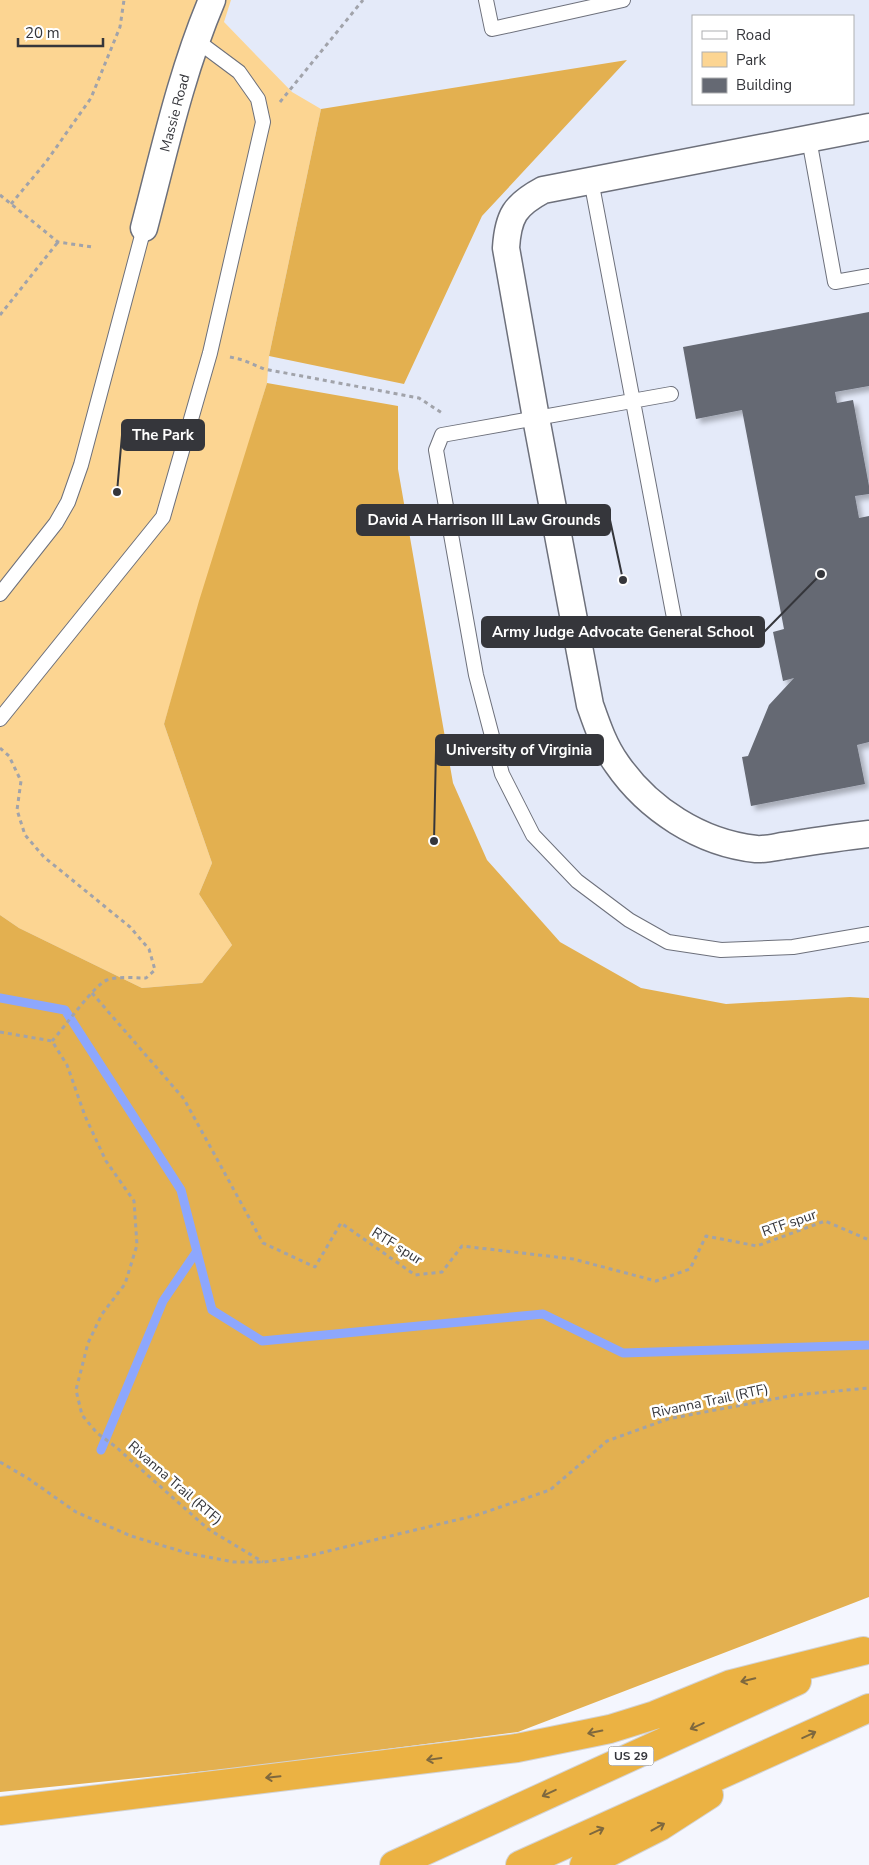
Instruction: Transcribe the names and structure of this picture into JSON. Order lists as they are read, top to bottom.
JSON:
{
  "streets": {
    "highway": ["US 29"],
    "street": ["Massie Road"],
    "path": ["RTF spur", "Rivanna Trail (RTF)"]
  },
  "places": [
    "The Park",
    "Army Judge Advocate General School",
    "David A Harrison III Law Grounds",
    "University of Virginia"
  ],
  "legend": ["Road", "Park", "Building"],
  "scale_bar": "20 m"
}
